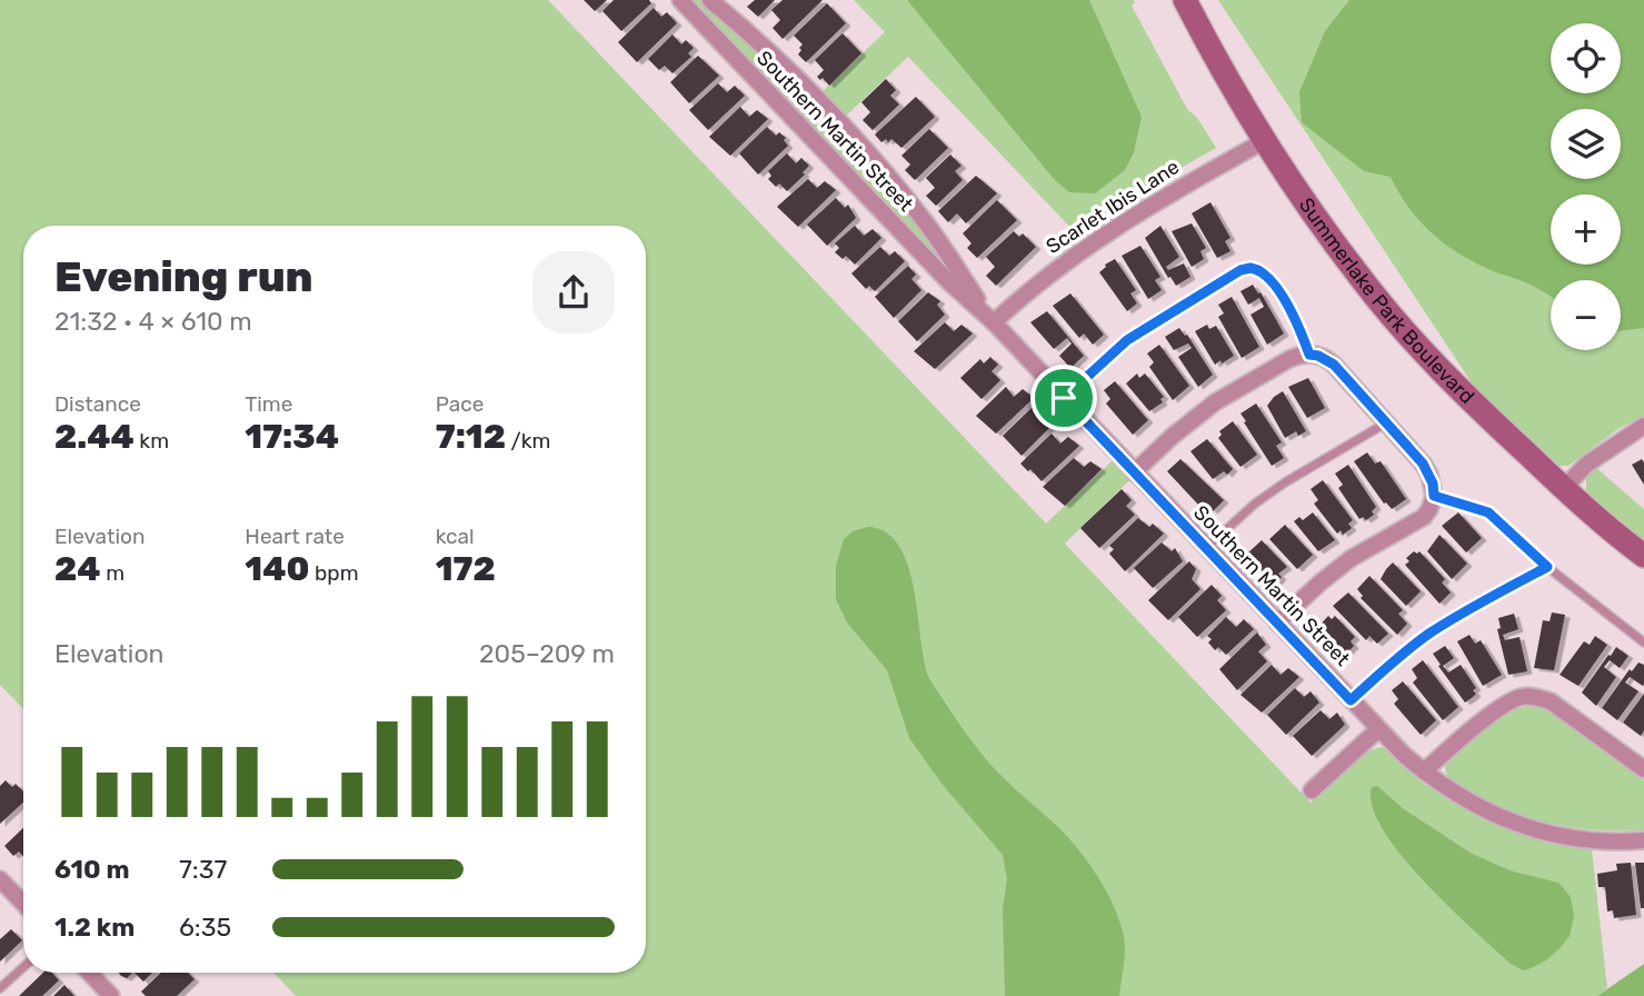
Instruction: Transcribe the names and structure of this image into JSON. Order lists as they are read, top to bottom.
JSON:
{
  "streets": {
    "main road": ["Summerlake Park Boulevard"],
    "street": ["Southern Martin Street", "Scarlet Ibis Lane"]
  },
  "crossings": [
    ["Southern Martin Street", "Scarlet Ibis Lane"],
    ["Scarlet Ibis Lane", "Summerlake Park Boulevard"]
  ],
  "page": {
    "map_buttons": ["+", "−"],
    "heading": ["Evening run", "21:32 · 4 × 610 m"],
    "stats": [
      ["Distance", "2.44 km"],
      ["Time", "17:34"],
      ["Pace", "7:12 /km"],
      ["Elevation", "24 m"],
      ["Heart rate", "140 bpm"],
      ["kcal", "172"]
    ],
    "chart": ["Elevation", "205–209 m"],
    "list": [
      {
        "name": "610 m",
        "note": "7:37"
      },
      {
        "name": "1.2 km",
        "note": "6:35"
      }
    ]
  }
}
